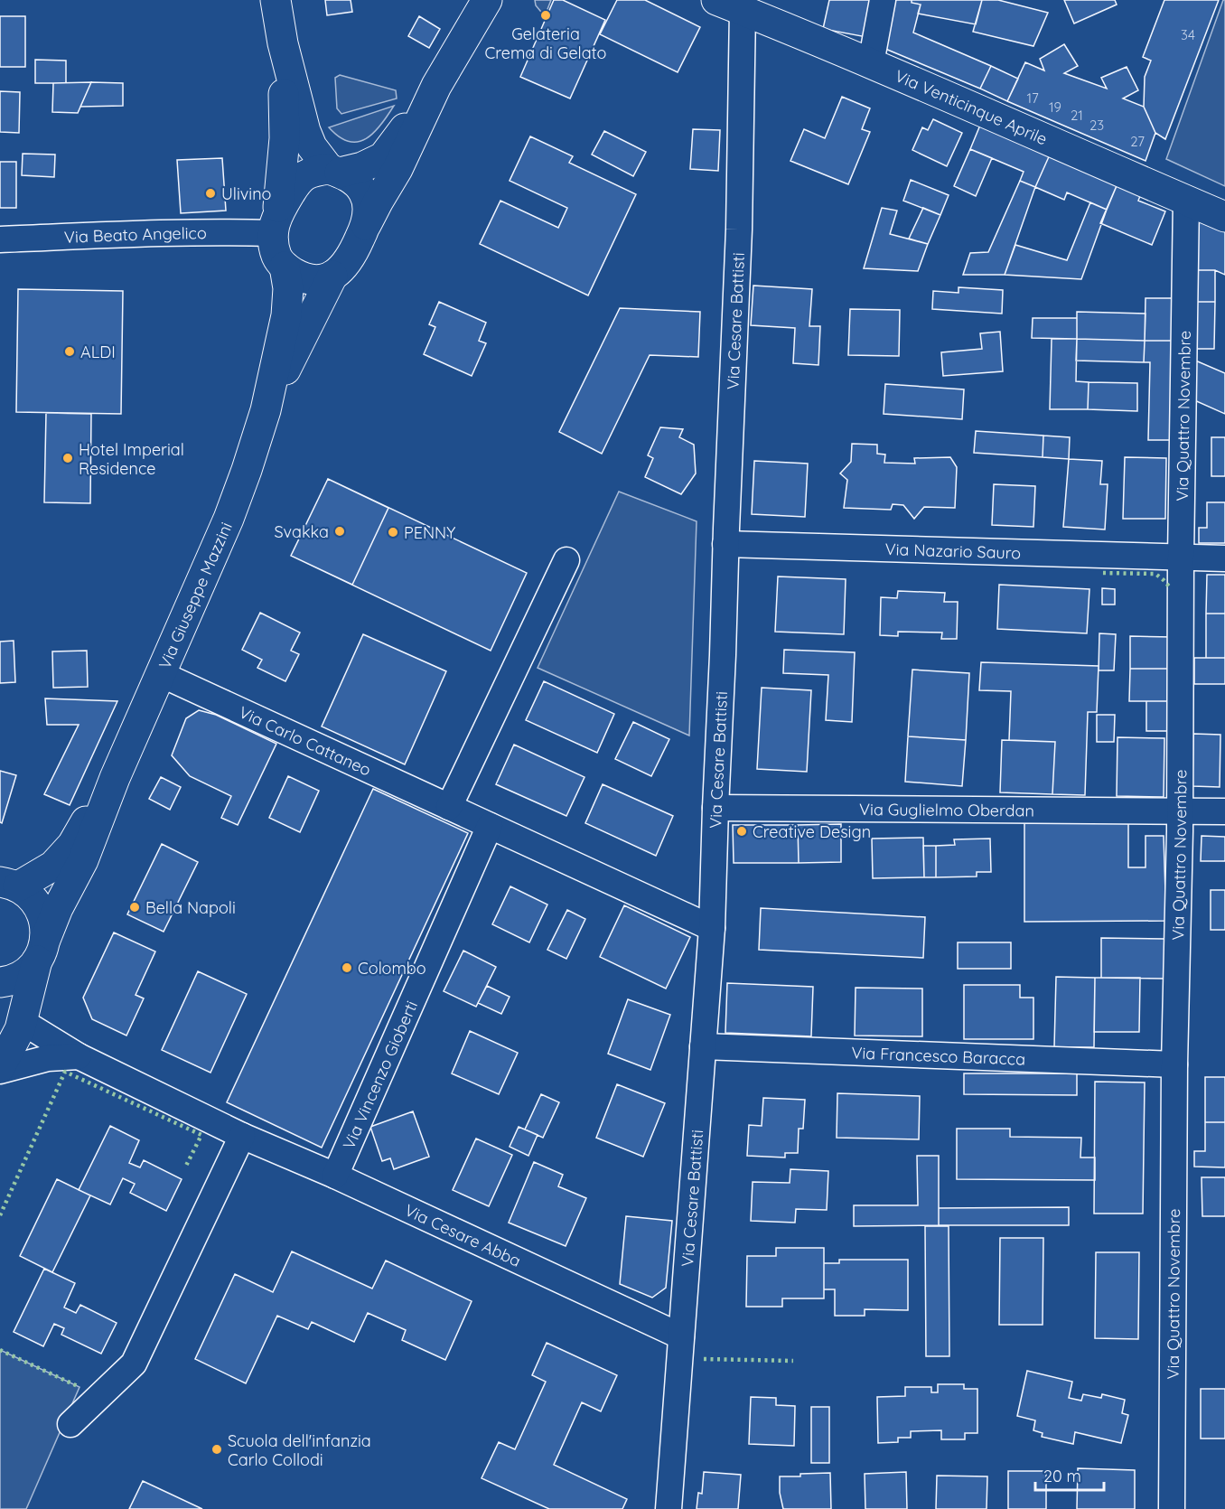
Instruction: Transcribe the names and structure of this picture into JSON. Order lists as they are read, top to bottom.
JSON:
{
  "streets": {
    "main road": ["Via Venticinque Aprile", "Via Giuseppe Mazzini"],
    "street": [
      "Via Beato Angelico",
      "Via Cesare Battisti",
      "Via Quattro Novembre",
      "Via Nazario Sauro",
      "Via Carlo Cattaneo",
      "Via Guglielmo Oberdan",
      "Via Francesco Baracca",
      "Via Vincenzo Gioberti",
      "Via Cesare Abba"
    ]
  },
  "crossings": [
    ["Via Venticinque Aprile", "Via Cesare Battisti"],
    ["Via Venticinque Aprile", "Via Quattro Novembre"],
    ["Via Beato Angelico", "Via Giuseppe Mazzini"],
    ["Via Cesare Battisti", "Via Nazario Sauro"],
    ["Via Cesare Battisti", "Via Carlo Cattaneo"],
    ["Via Cesare Battisti", "Via Guglielmo Oberdan"],
    ["Via Cesare Battisti", "Via Francesco Baracca"],
    ["Via Cesare Battisti", "Via Cesare Abba"],
    ["Via Quattro Novembre", "Via Nazario Sauro"],
    ["Via Quattro Novembre", "Via Guglielmo Oberdan"],
    ["Via Quattro Novembre", "Via Francesco Baracca"],
    ["Via Giuseppe Mazzini", "Via Carlo Cattaneo"],
    ["Via Giuseppe Mazzini", "Via Cesare Abba"],
    ["Via Carlo Cattaneo", "Via Vincenzo Gioberti"],
    ["Via Vincenzo Gioberti", "Via Cesare Abba"]
  ],
  "places": [
    "Gelateria Crema di Gelato",
    "Ulivino",
    "ALDI",
    "Hotel Imperial Residence",
    "Svakka",
    "PENNY",
    "Creative Design",
    "Bella Napoli",
    "Colombo",
    "Scuola dell'infanzia Carlo Collodi"
  ],
  "house_numbers": [
    "34",
    "17",
    "19",
    "21",
    "23",
    "27"
  ],
  "scale_bar": "20 m"
}
